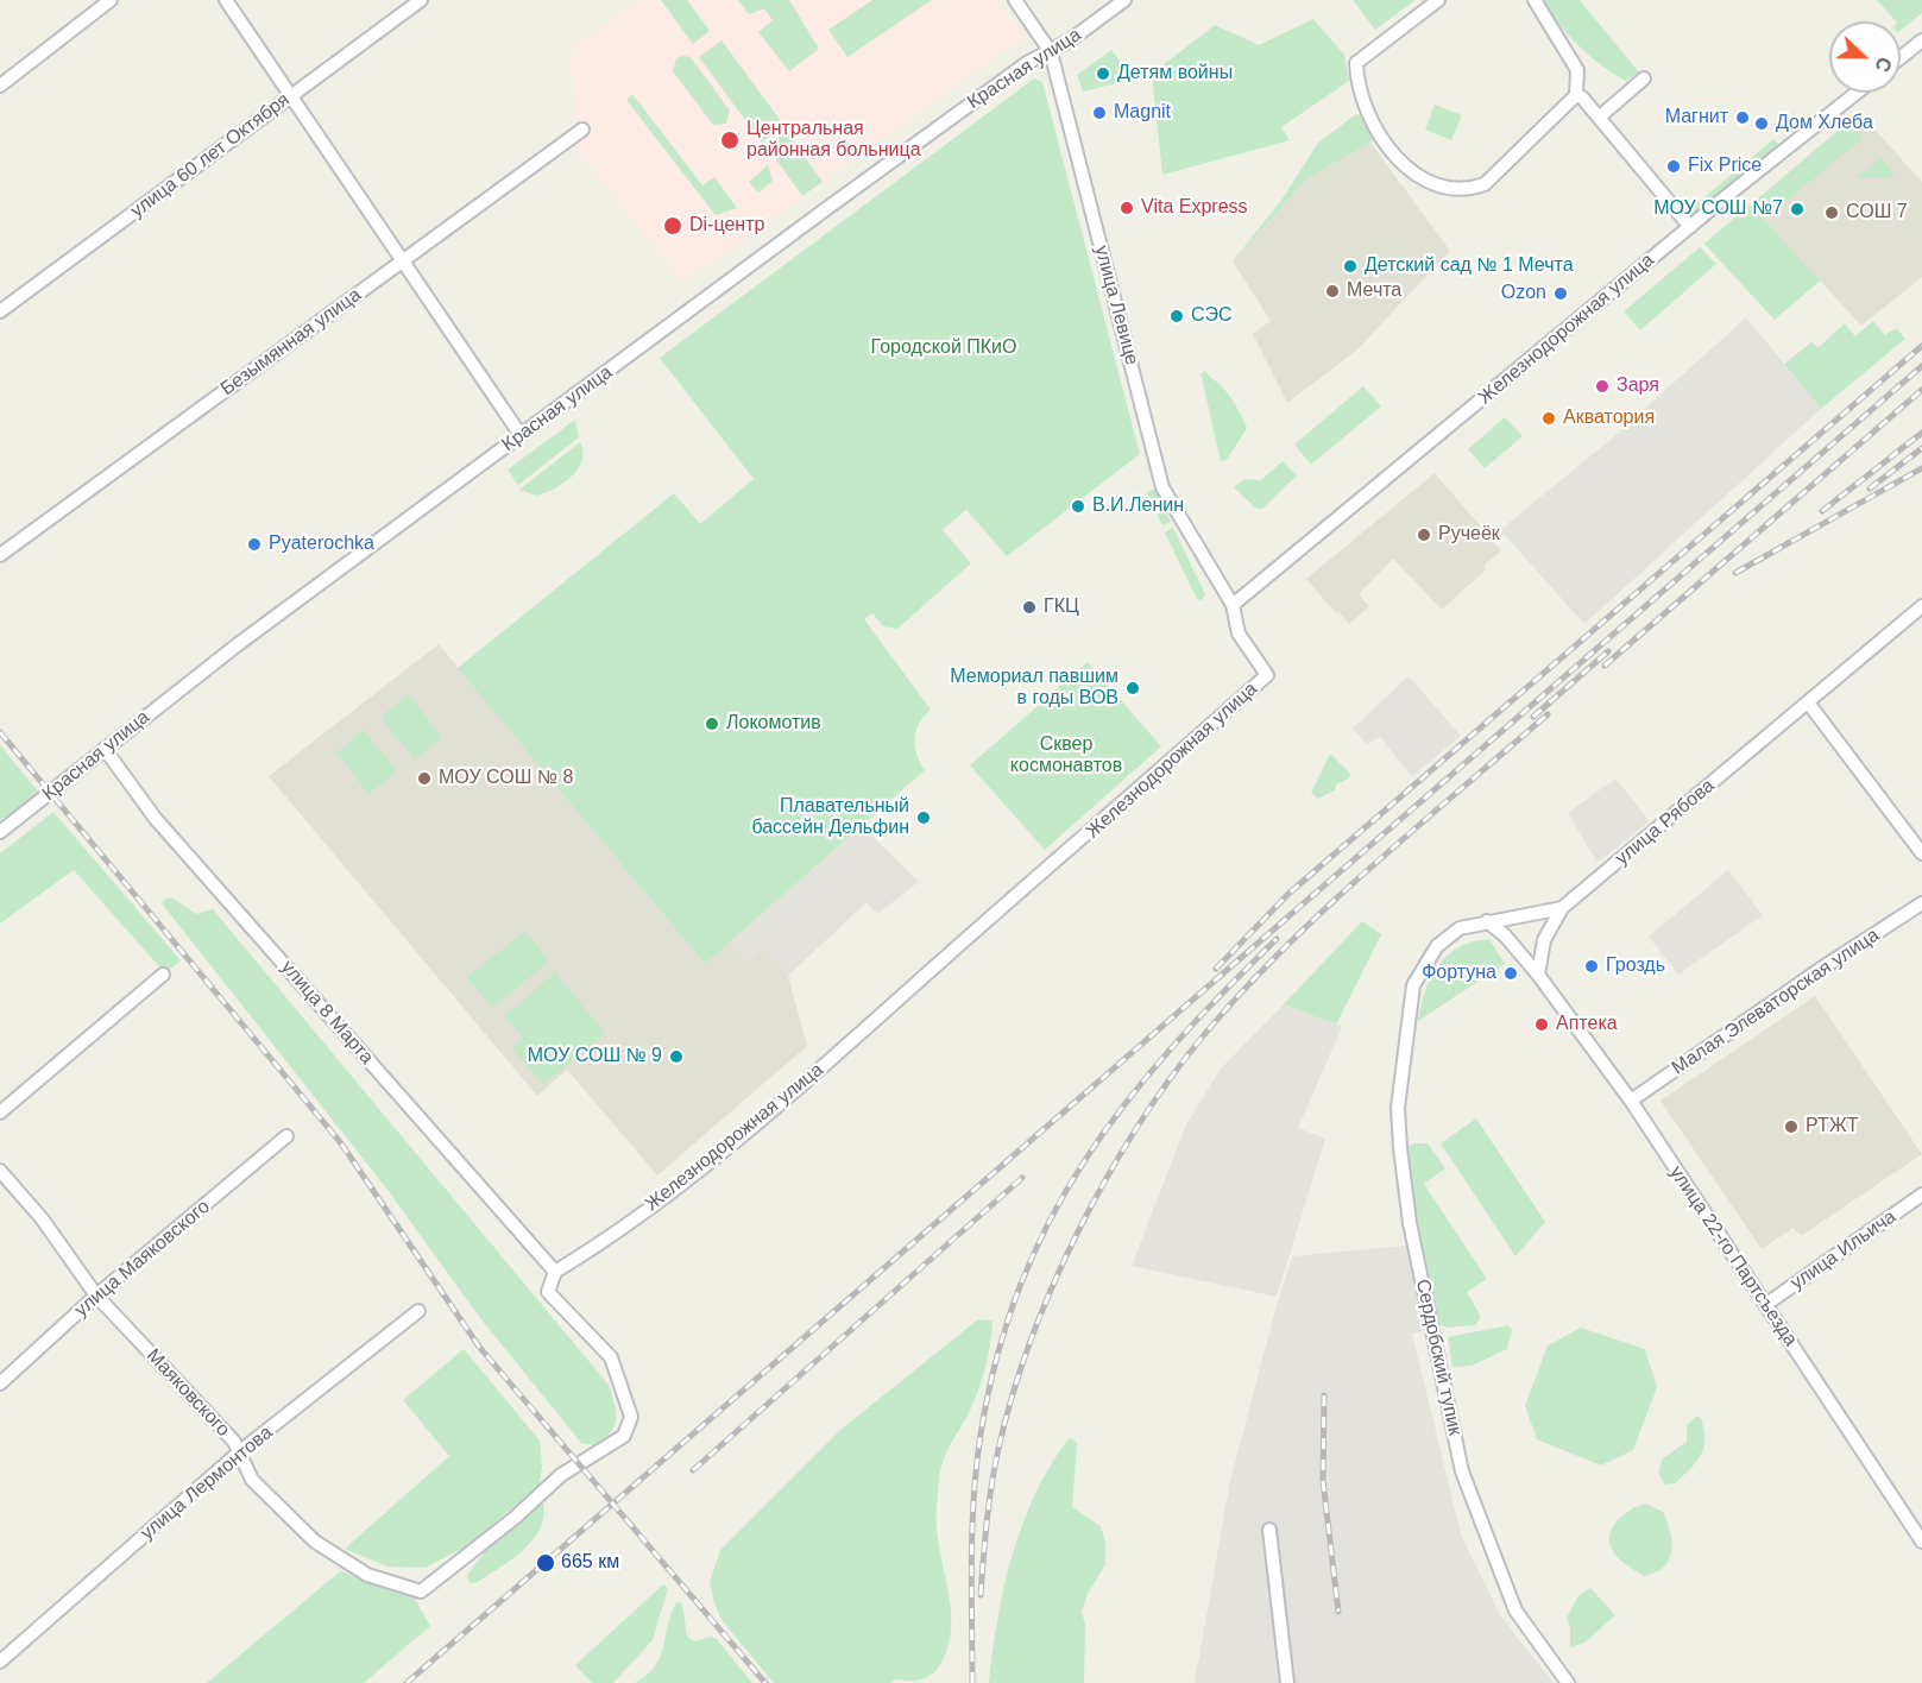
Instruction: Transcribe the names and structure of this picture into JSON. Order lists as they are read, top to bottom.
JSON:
{
  "streets": {
    "street": [
      "Красная улица",
      "улица 60 лет Октября",
      "улица Левице",
      "Железнодорожная улица",
      "Безымянная улица",
      "улица Рябова",
      "Малая Элеваторская улица",
      "улица 8 Марта",
      "улица Ильича",
      "улица 22-го Партсъезда",
      "улица Маяковского",
      "Сердобский тупик",
      "Маяковского",
      "улица Лермонтова"
    ]
  },
  "crossings": [
    ["Красная улица", "улица Левице"],
    ["Красная улица", "улица 8 Марта"],
    ["улица Левице", "Железнодорожная улица"],
    ["Железнодорожная улица", "улица 8 Марта"],
    ["Железнодорожная улица", "Маяковского"],
    ["улица Рябова", "улица 22-го Партсъезда"],
    ["улица Рябова", "Сердобский тупик"],
    ["Малая Элеваторская улица", "улица 22-го Партсъезда"],
    ["улица 8 Марта", "Маяковского"],
    ["улица Ильича", "улица 22-го Партсъезда"],
    ["улица Маяковского", "Маяковского"],
    ["Маяковского", "улица Лермонтова"]
  ],
  "parks": ["Городской ПКиО", "Сквер космонавтов"],
  "places": [
    "Детям войны",
    "Magnit",
    "Магнит",
    "Дом Хлеба",
    "Центральная районная больница",
    "Fix Price",
    "Vita Express",
    "МОУ СОШ №7",
    "СОШ 7",
    "Di-центр",
    "Детский сад № 1 Мечта",
    "Мечта",
    "Ozon",
    "СЭС",
    "Заря",
    "Акватория",
    "В.И.Ленин",
    "Ручеёк",
    "Pyaterochka",
    "ГКЦ",
    "Мемориал павшим в годы ВОВ",
    "Локомотив",
    "МОУ СОШ № 8",
    "Плавательный бассейн Дельфин",
    "Гроздь",
    "Фортуна",
    "Аптека",
    "МОУ СОШ № 9",
    "РТЖТ",
    "665 км"
  ],
  "north": "right"
}
